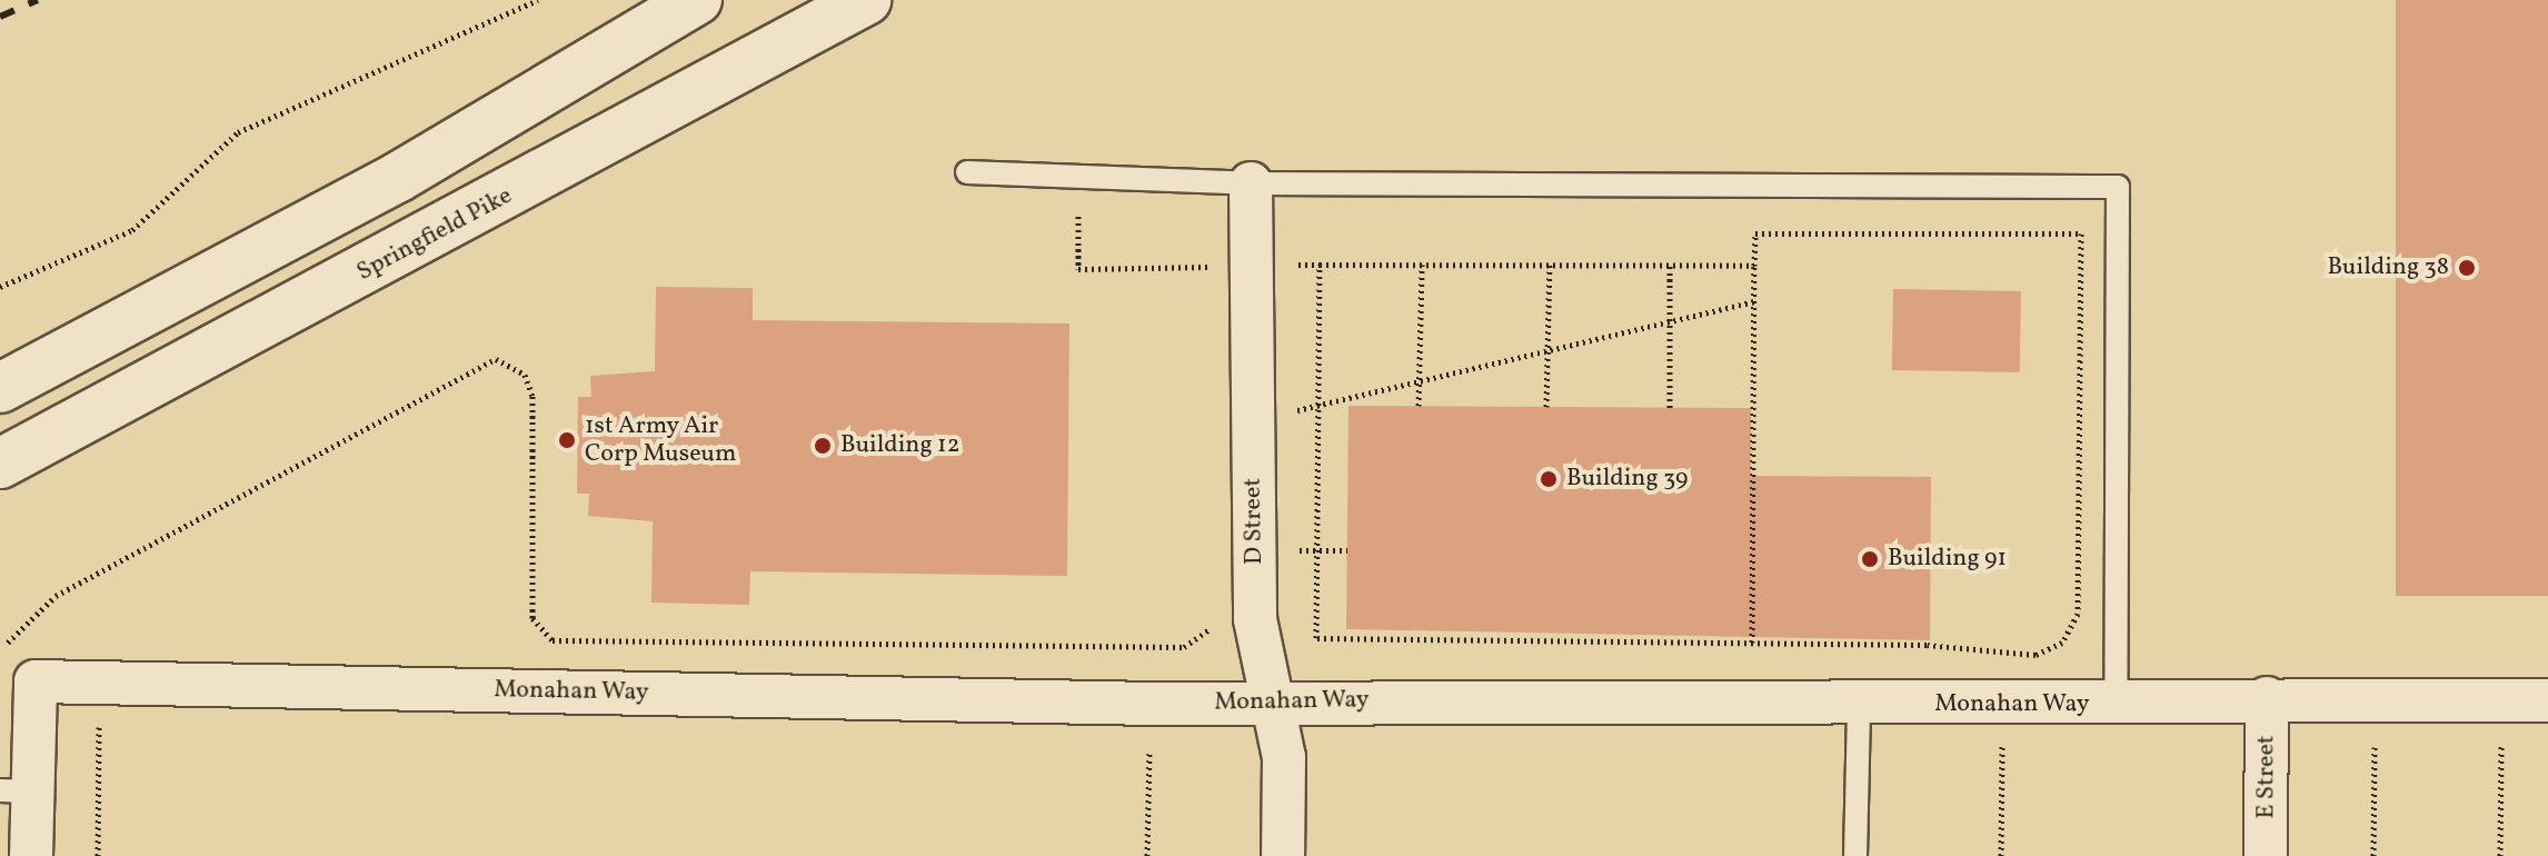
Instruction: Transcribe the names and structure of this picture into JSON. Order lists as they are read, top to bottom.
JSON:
{
  "streets": {
    "main road": ["Springfield Pike"],
    "street": ["D Street", "Monahan Way", "E Street"]
  },
  "crossings": [
    ["D Street", "Monahan Way"],
    ["Monahan Way", "E Street"]
  ],
  "places": [
    "Building 38",
    "1st Army Air Corp Museum",
    "Building 12",
    "Building 39",
    "Building 91"
  ]
}
